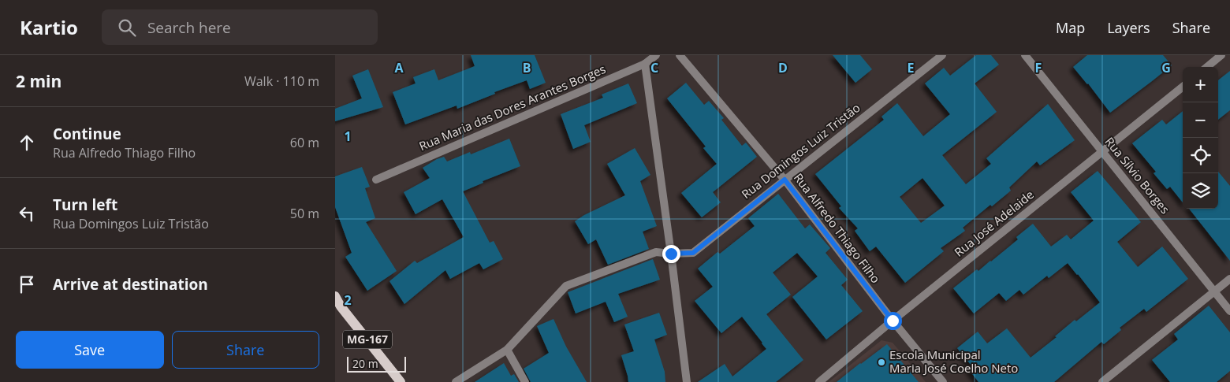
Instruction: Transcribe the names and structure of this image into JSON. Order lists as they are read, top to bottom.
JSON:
{
  "streets": {
    "main road": ["MG-167"],
    "street": [
      "Rua Maria das Dores Arantes Borges",
      "Rua Domingos Luiz Tristão",
      "Rua Sílvio Borges",
      "Rua José Adelaide",
      "Rua Alfredo Thiago Filho"
    ]
  },
  "crossings": [
    ["Rua Domingos Luiz Tristão", "Rua Alfredo Thiago Filho"],
    ["Rua Sílvio Borges", "Rua José Adelaide"],
    ["Rua José Adelaide", "Rua Alfredo Thiago Filho"]
  ],
  "places": ["Escola Municipal Maria José Coelho Neto"],
  "scale_bar": "20 m",
  "page": {
    "header": "Kartio",
    "search": "Search here",
    "nav": ["Map", "Layers", "Share"],
    "heading": ["2 min", "Walk · 110 m"],
    "map_buttons": ["+", "−"],
    "list": [
      ["Continue", "Rua Alfredo Thiago Filho", "60 m"],
      ["Turn left", "Rua Domingos Luiz Tristão", "50 m"],
      "Arrive at destination"
    ],
    "buttons": ["Save", "Share"],
    "scale": "20 m"
  },
  "grid": {
    "columns": [
      "A",
      "B",
      "C",
      "D",
      "E",
      "F",
      "G"
    ],
    "rows": ["1", "2"]
  }
}
